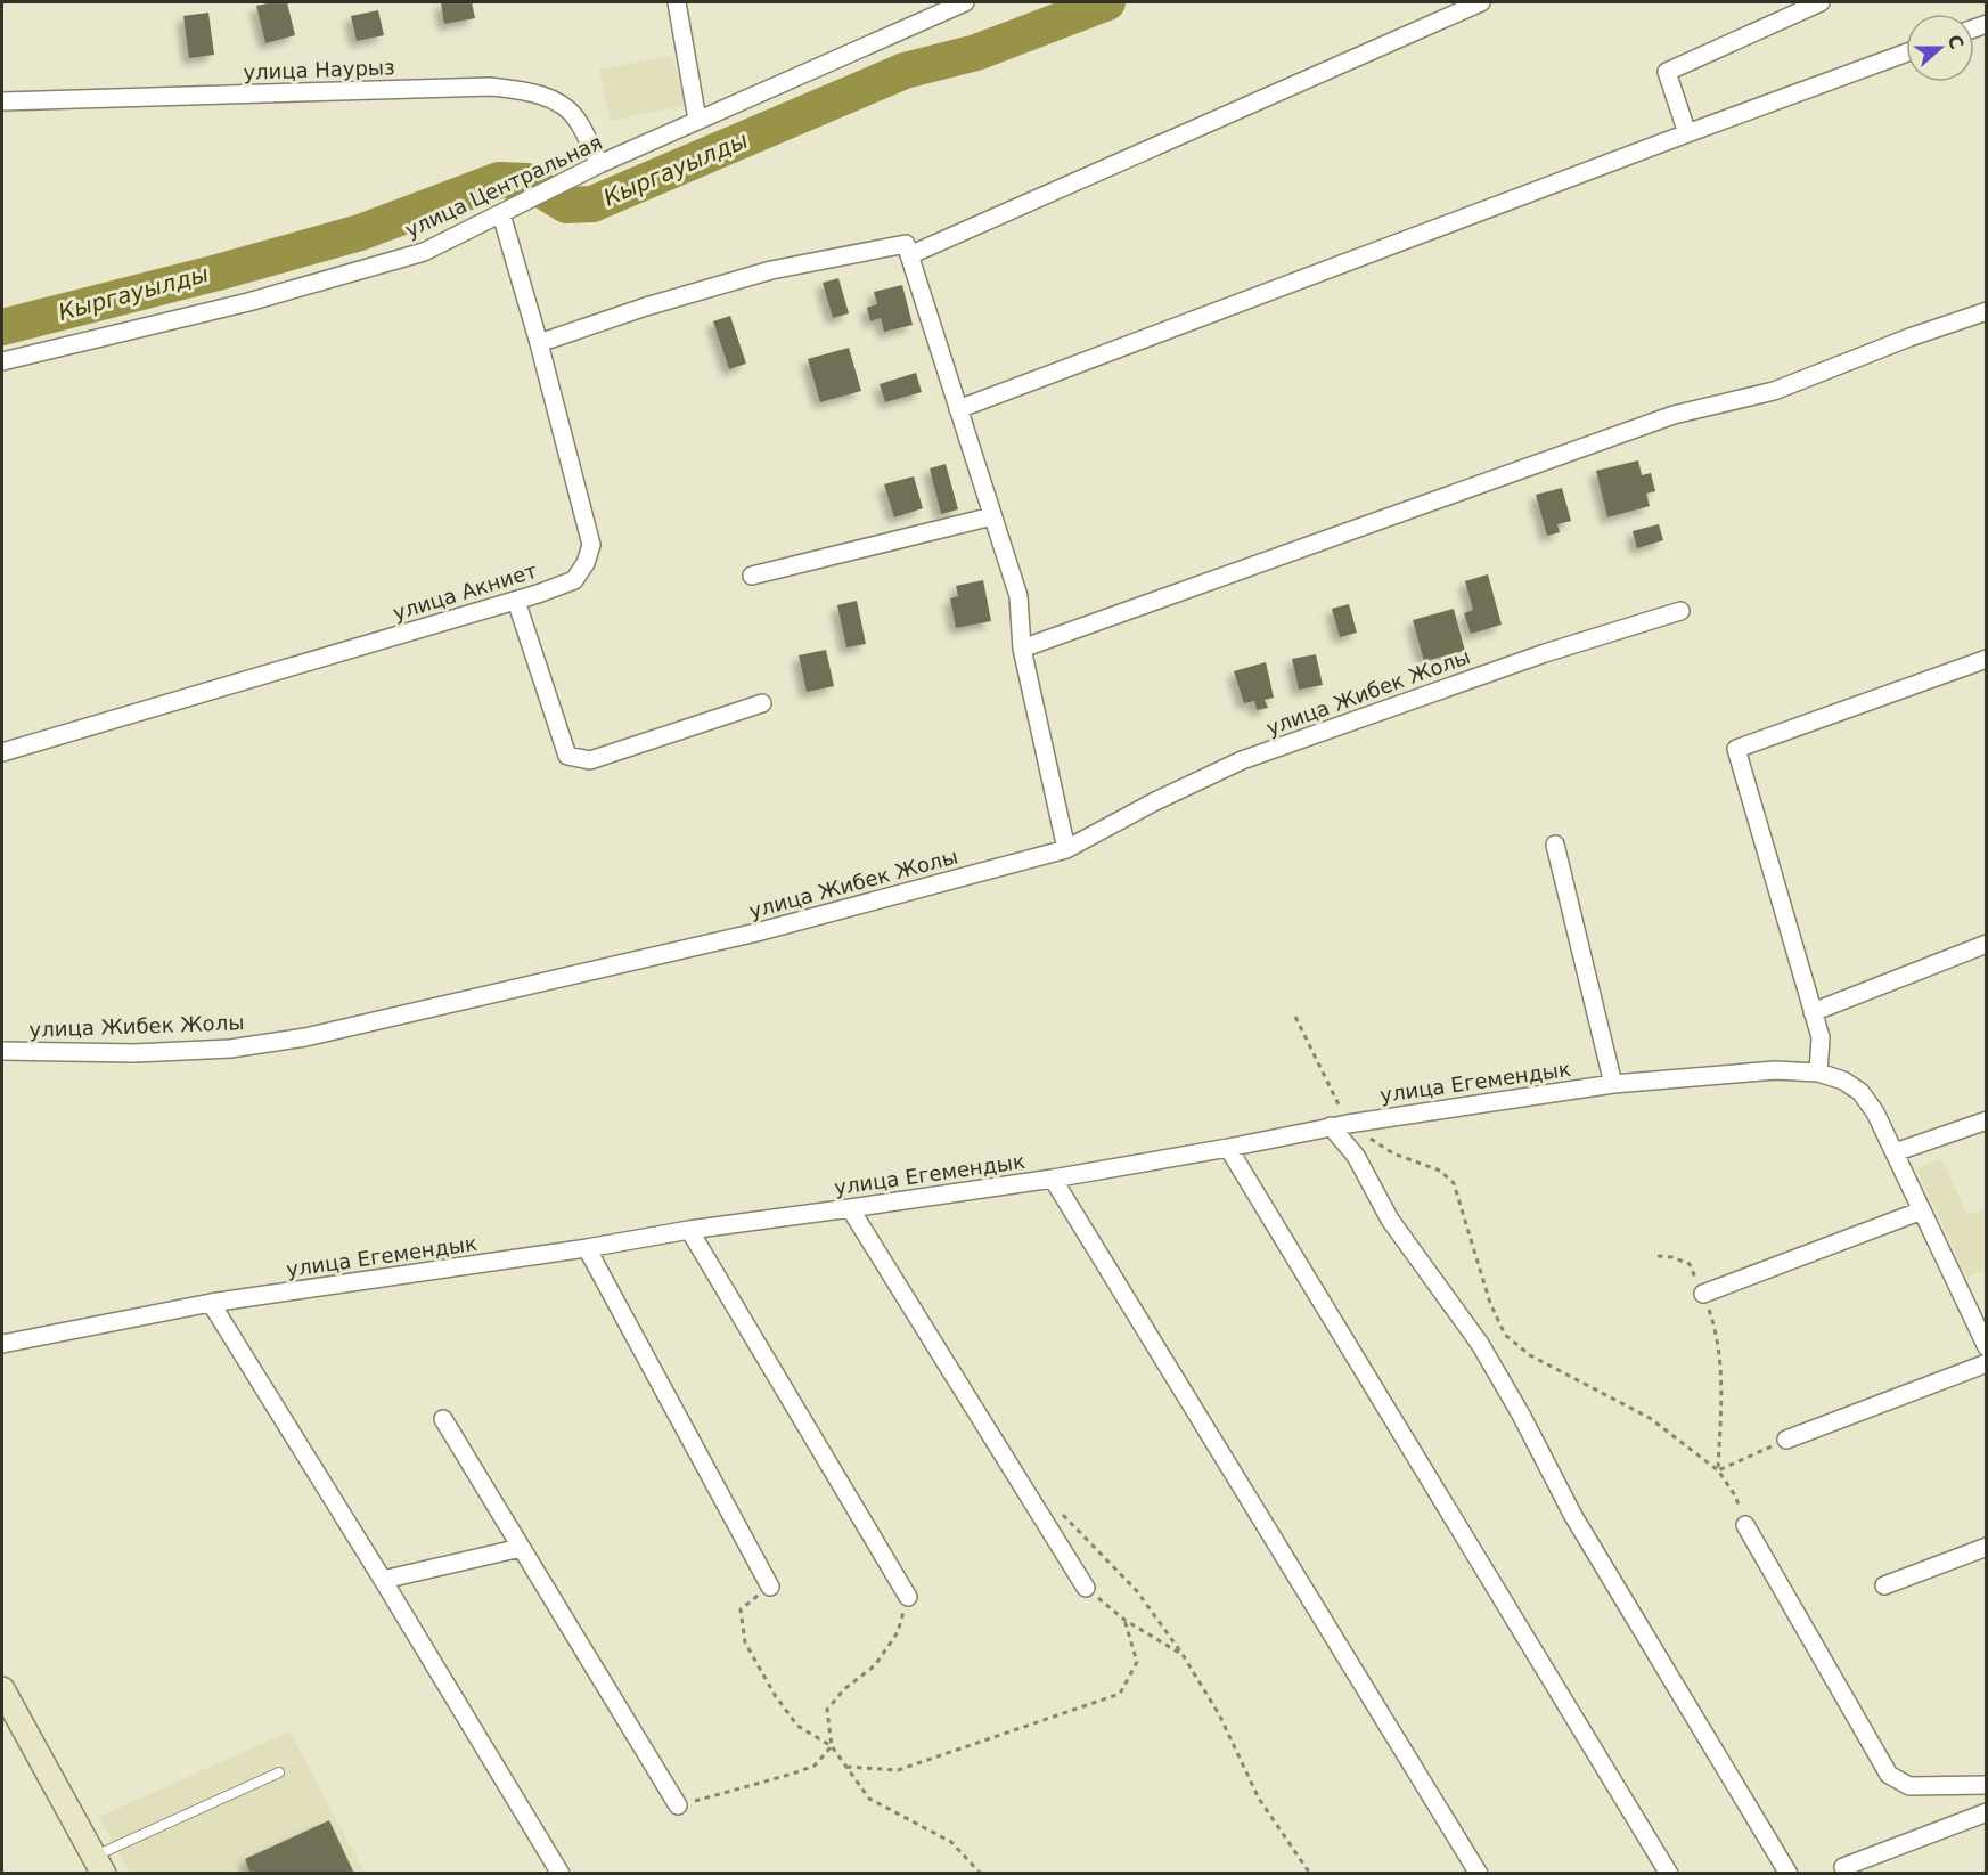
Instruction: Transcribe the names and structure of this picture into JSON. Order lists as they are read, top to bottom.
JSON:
{
  "streets": {
    "street": [
      "улица Наурыз",
      "улица Центральная",
      "улица Акниет",
      "улица Жибек Жолы",
      "улица Егемендык"
    ]
  },
  "crossings": [
    ["улица Наурыз", "улица Центральная"],
    ["улица Центральная", "улица Акниет"]
  ],
  "water": ["Кыргауылды"],
  "north": "right"
}
